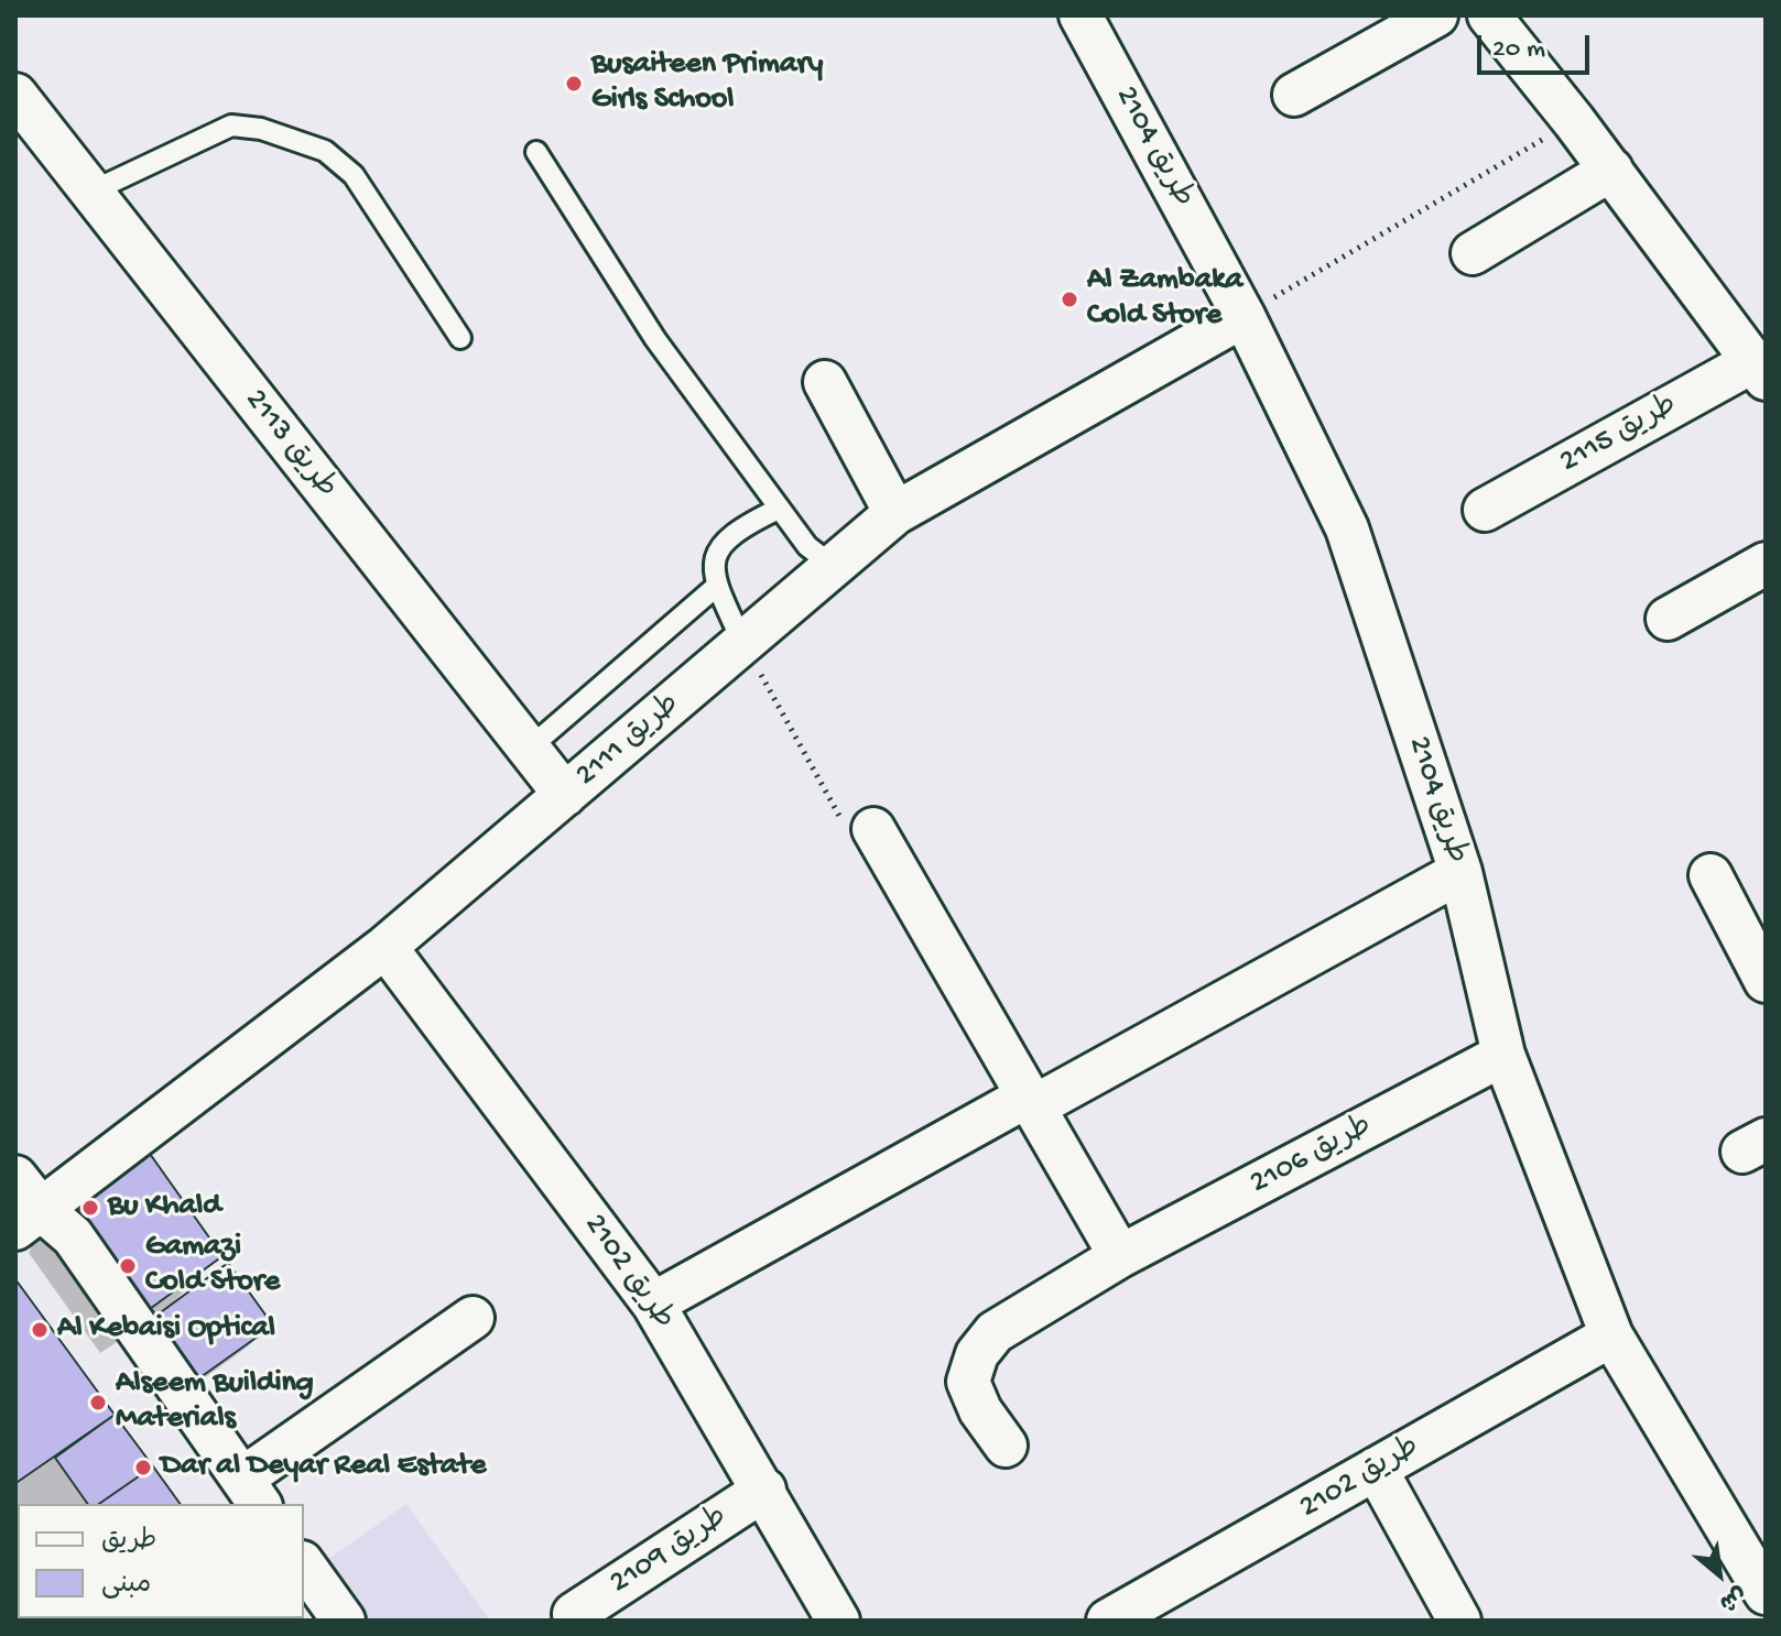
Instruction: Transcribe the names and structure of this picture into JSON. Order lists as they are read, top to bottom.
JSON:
{
  "streets": {
    "street": [
      "طريق 2104",
      "طريق 2115",
      "طريق 2113",
      "طريق 2111",
      "طريق 2106",
      "طريق 2102",
      "طريق 2109"
    ]
  },
  "crossings": [
    ["طريق 2104", "طريق 2111"],
    ["طريق 2104", "طريق 2106"],
    ["طريق 2104", "طريق 2102"],
    ["طريق 2113", "طريق 2111"],
    ["طريق 2111", "طريق 2102"],
    ["طريق 2102", "طريق 2109"]
  ],
  "places": [
    "Busaiteen Primary Girls School",
    "Al Zambaka Cold Store",
    "Bu Khald",
    "Gamazi Cold Store",
    "Al Kebaisi Optical",
    "Alseem Building Materials",
    "Dar al Deyar Real Estate"
  ],
  "legend": ["طريق", "مبنى"],
  "scale_bar": "20 m",
  "north": "bottom right"
}
